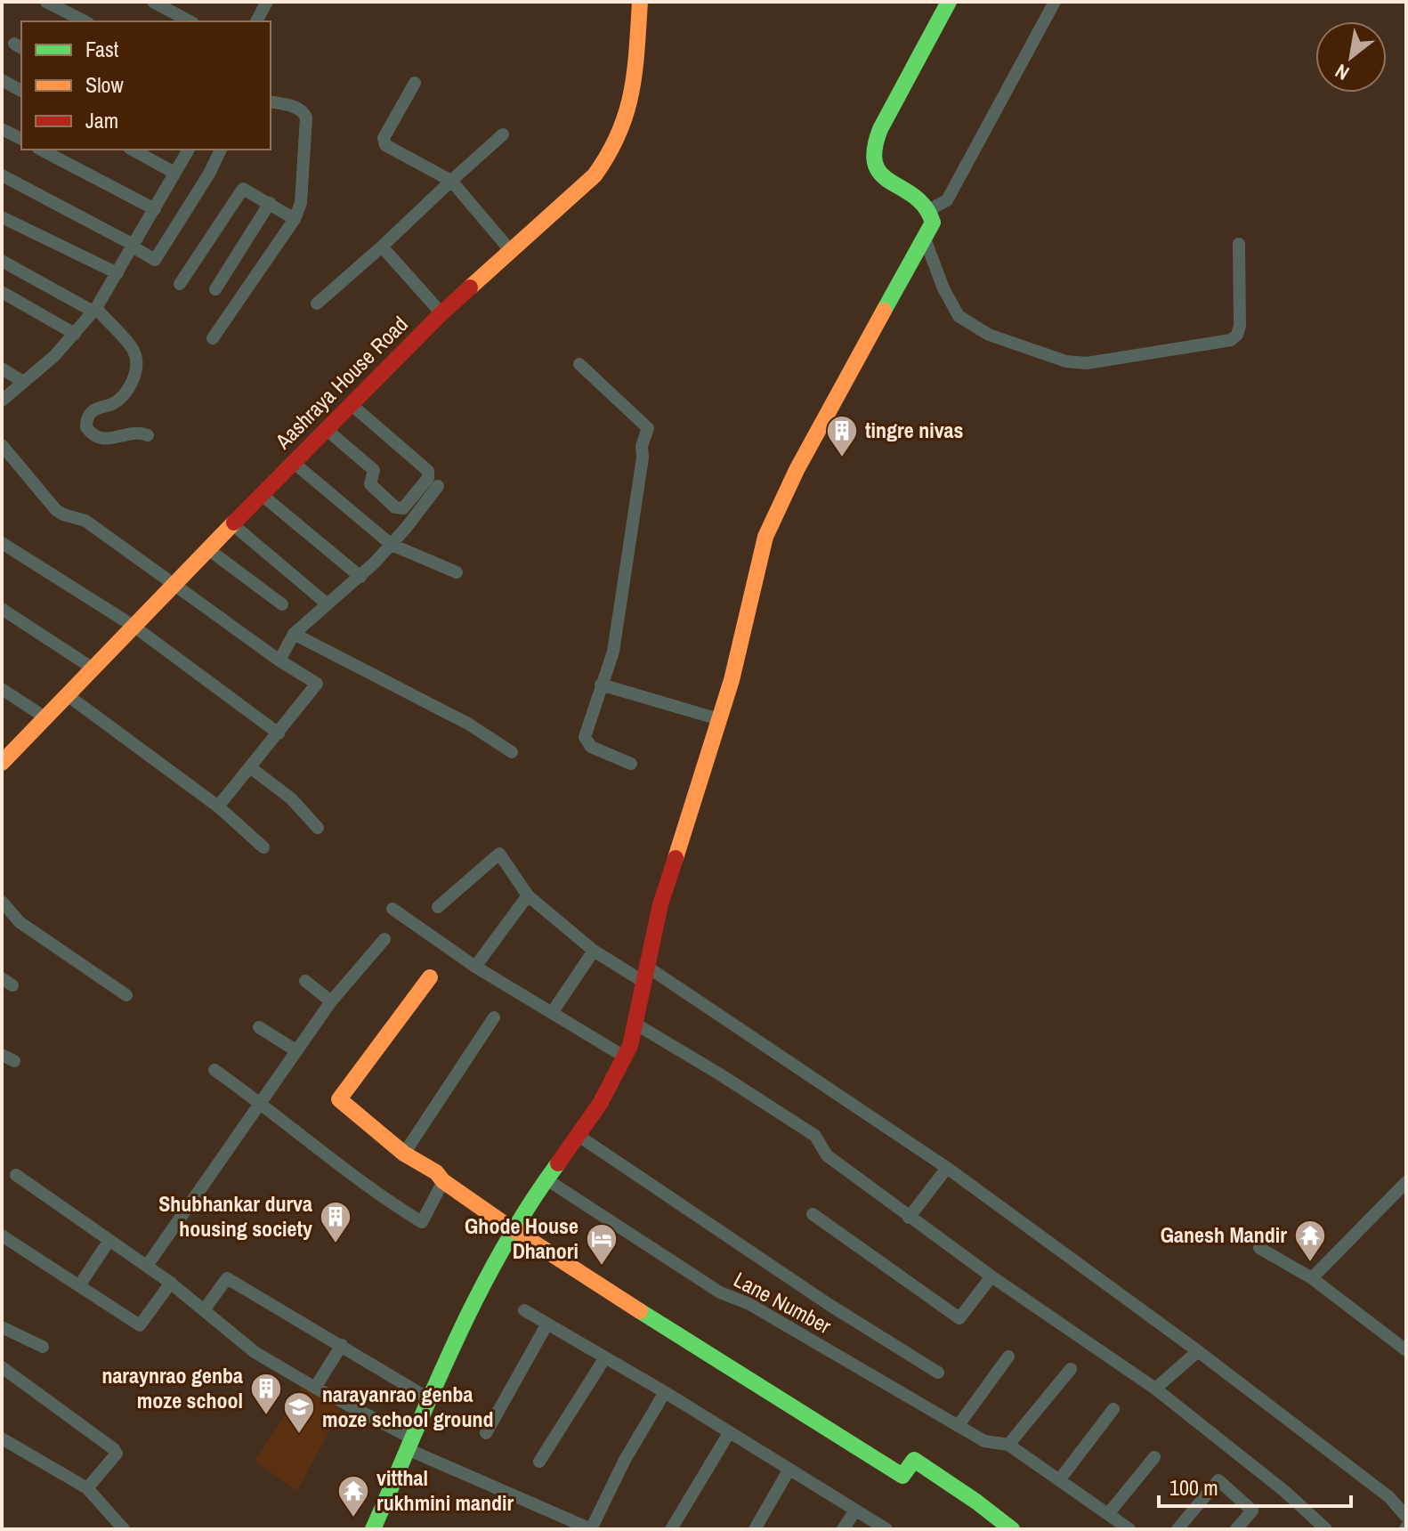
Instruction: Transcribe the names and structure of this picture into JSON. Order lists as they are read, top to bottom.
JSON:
{
  "streets": {
    "street": ["Aashraya House Road", "Lane Number"]
  },
  "places": {
    "building": ["tingre nivas", "Shubhankar durva housing society", "naraynrao genba moze school"],
    "temple": ["Ganesh Mandir", "vitthal rukhmini mandir"],
    "hotel": ["Ghode House Dhanori"],
    "school or university": ["narayanrao genba moze school ground"]
  },
  "legend": ["Fast", "Slow", "Jam"],
  "scale_bar": "100 m",
  "north": "bottom left"
}
